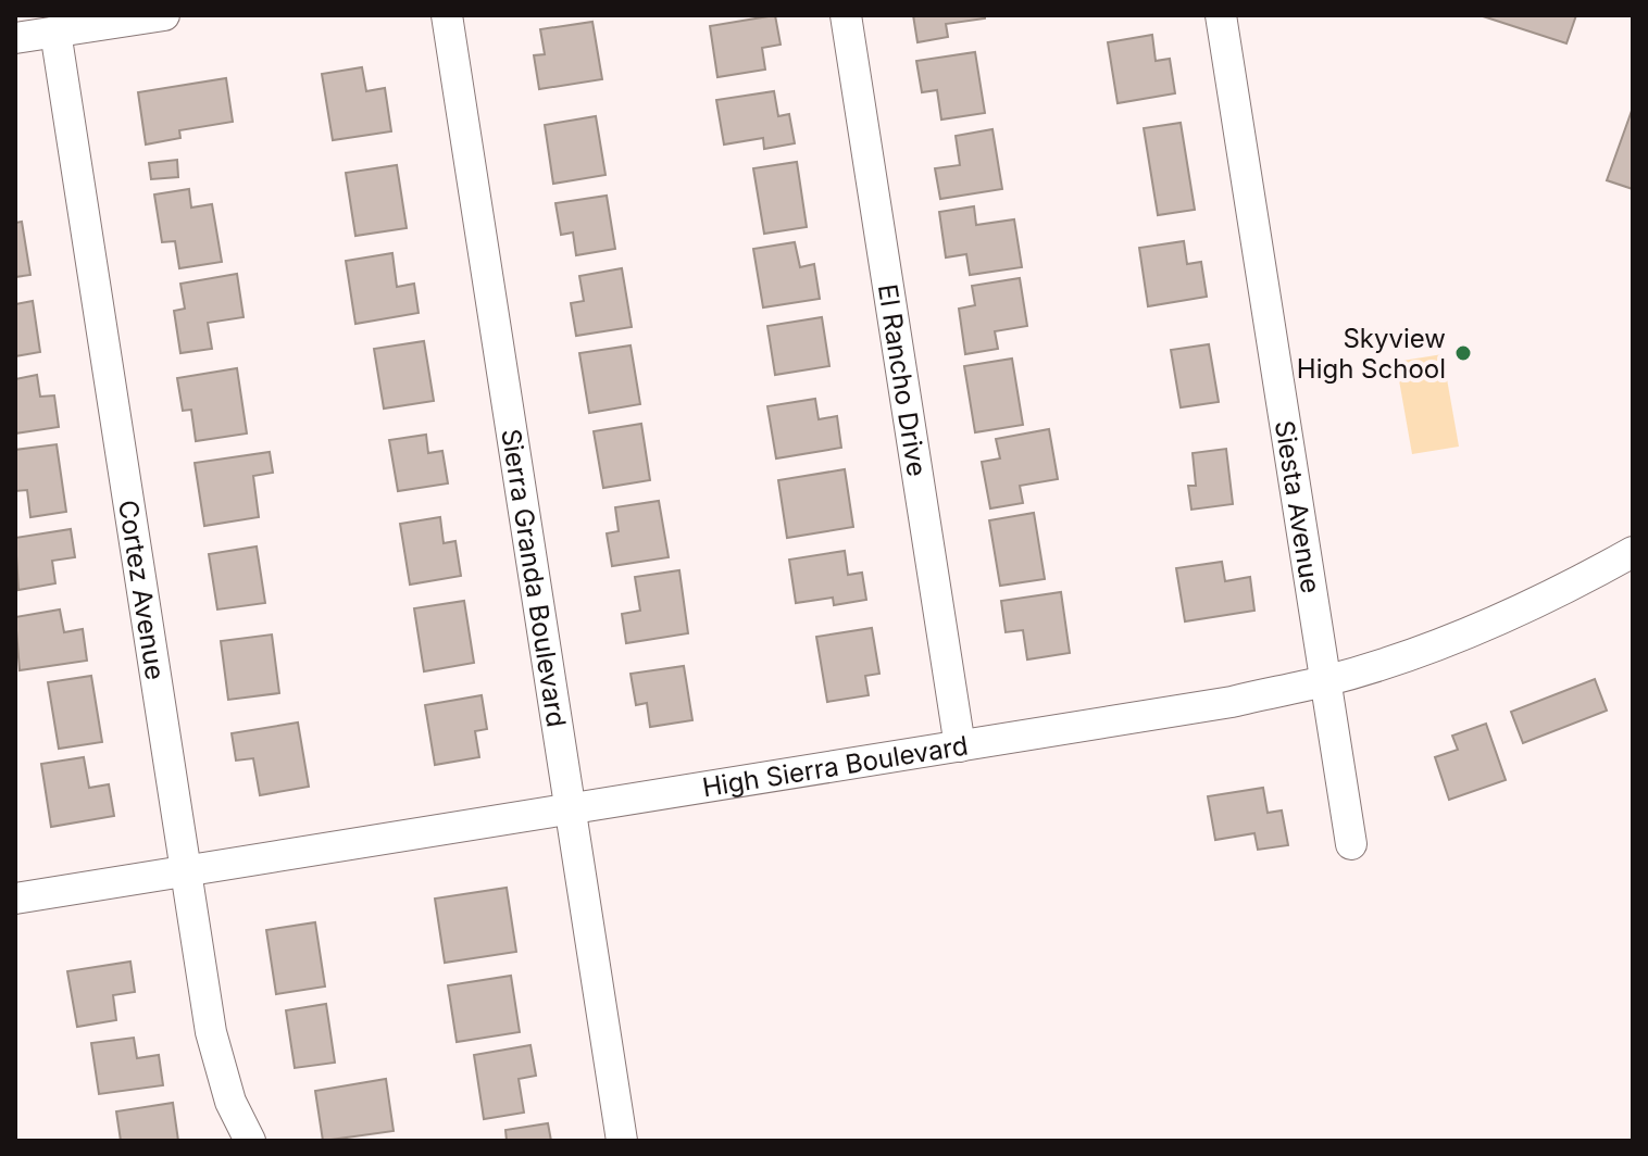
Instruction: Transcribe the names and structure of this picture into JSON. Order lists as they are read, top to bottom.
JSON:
{
  "streets": {
    "street": [
      "El Rancho Drive",
      "Siesta Avenue",
      "Sierra Granda Boulevard",
      "Cortez Avenue",
      "High Sierra Boulevard"
    ]
  },
  "crossings": [
    ["El Rancho Drive", "High Sierra Boulevard"],
    ["Siesta Avenue", "High Sierra Boulevard"],
    ["Sierra Granda Boulevard", "High Sierra Boulevard"],
    ["Cortez Avenue", "High Sierra Boulevard"]
  ],
  "places": ["Skyview High School"]
}
